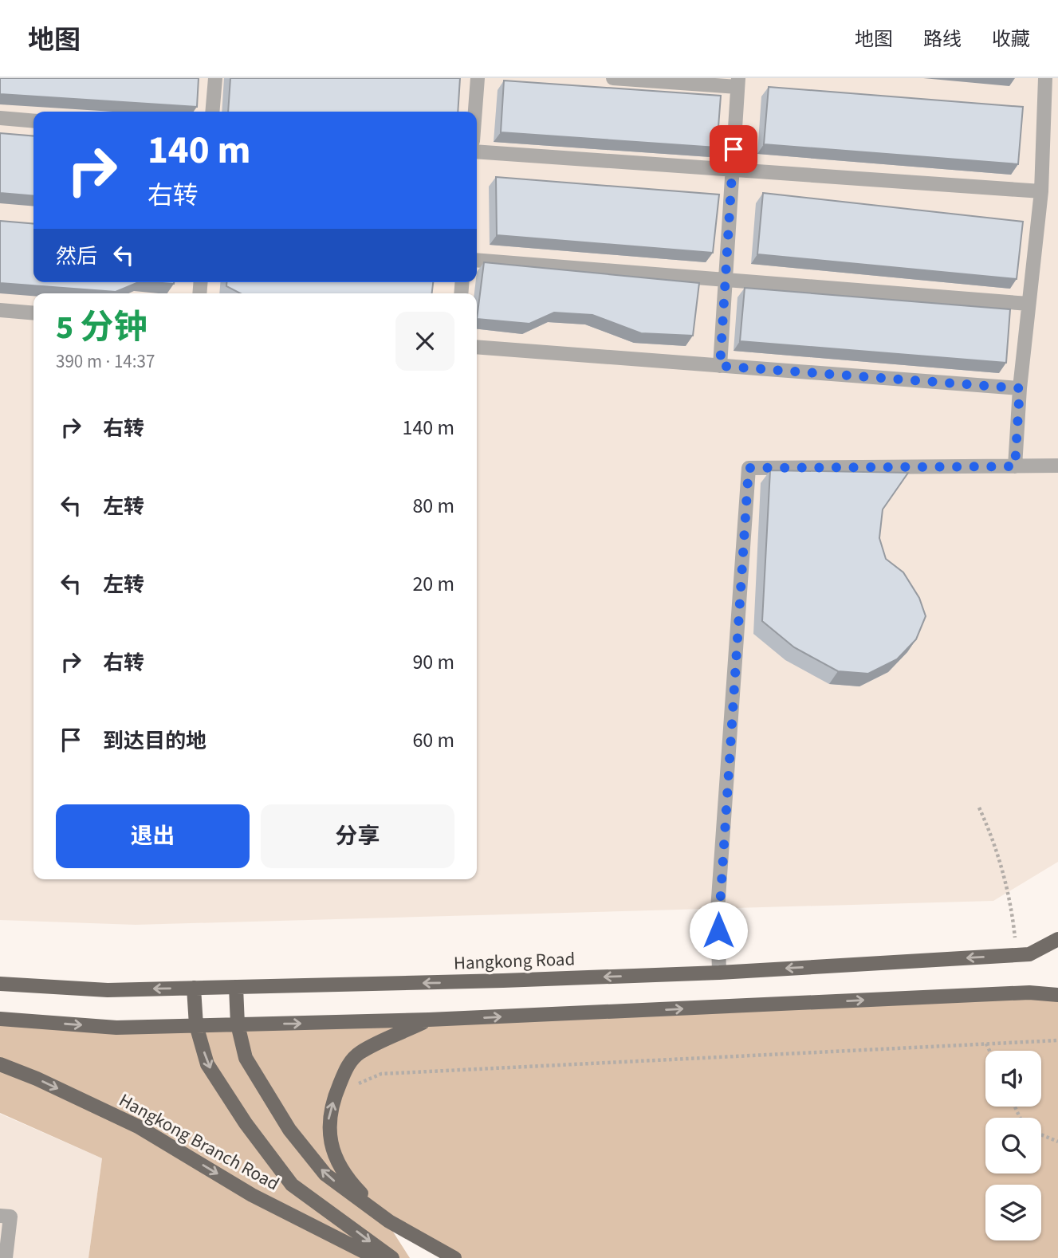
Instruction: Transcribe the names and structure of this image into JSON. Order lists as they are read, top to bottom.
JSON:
{
  "streets": {
    "main road": ["Hangkong Road", "Hangkong Branch Road"]
  },
  "crossings": [
    ["Hangkong Road", "Hangkong Branch Road"]
  ],
  "page": {
    "header": "地图",
    "nav": ["地图", "路线", "收藏"],
    "turn": ["140 m", "右转"],
    "then": "然后",
    "heading": ["5 分钟", "390 m · 14:37"],
    "list": [
      {
        "name": "右转",
        "value": "140 m"
      },
      {
        "name": "左转",
        "value": "80 m"
      },
      {
        "name": "左转",
        "value": "20 m"
      },
      {
        "name": "右转",
        "value": "90 m"
      },
      {
        "name": "到达目的地",
        "value": "60 m"
      }
    ],
    "buttons": ["退出", "分享"]
  }
}
